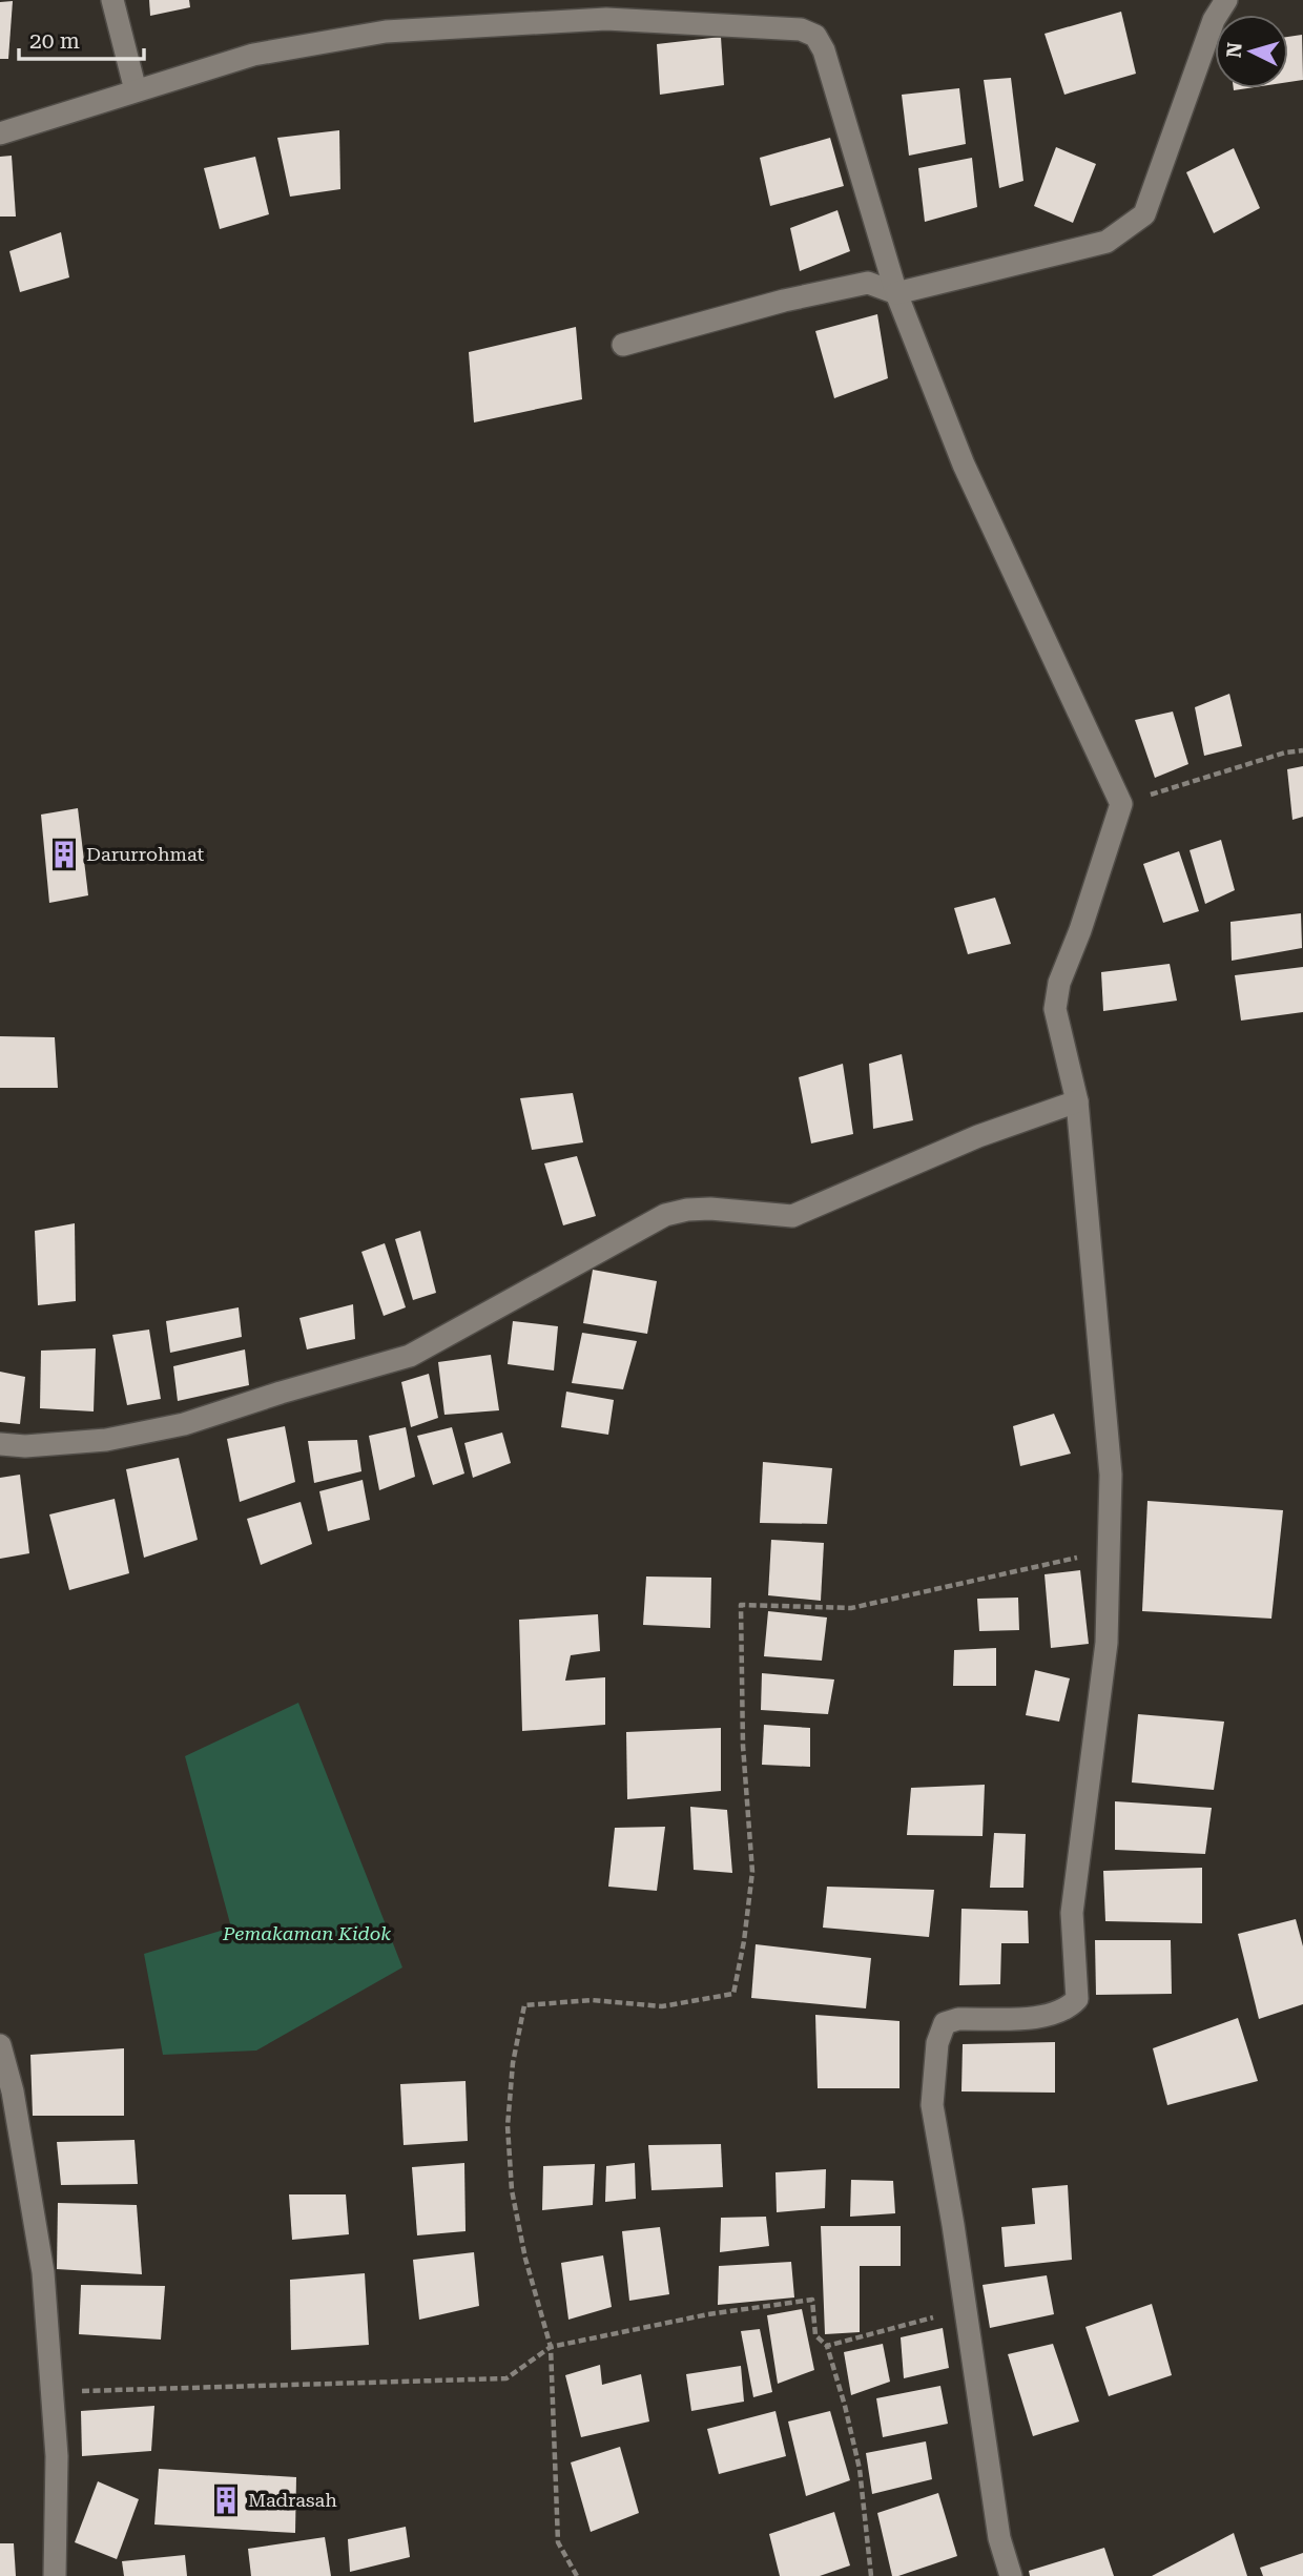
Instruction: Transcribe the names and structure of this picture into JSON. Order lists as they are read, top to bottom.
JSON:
{
  "parks": ["Pemakaman Kidok"],
  "places": {
    "building": ["Darurrohmat", "Madrasah"]
  },
  "scale_bar": "20 m",
  "north": "left"
}
